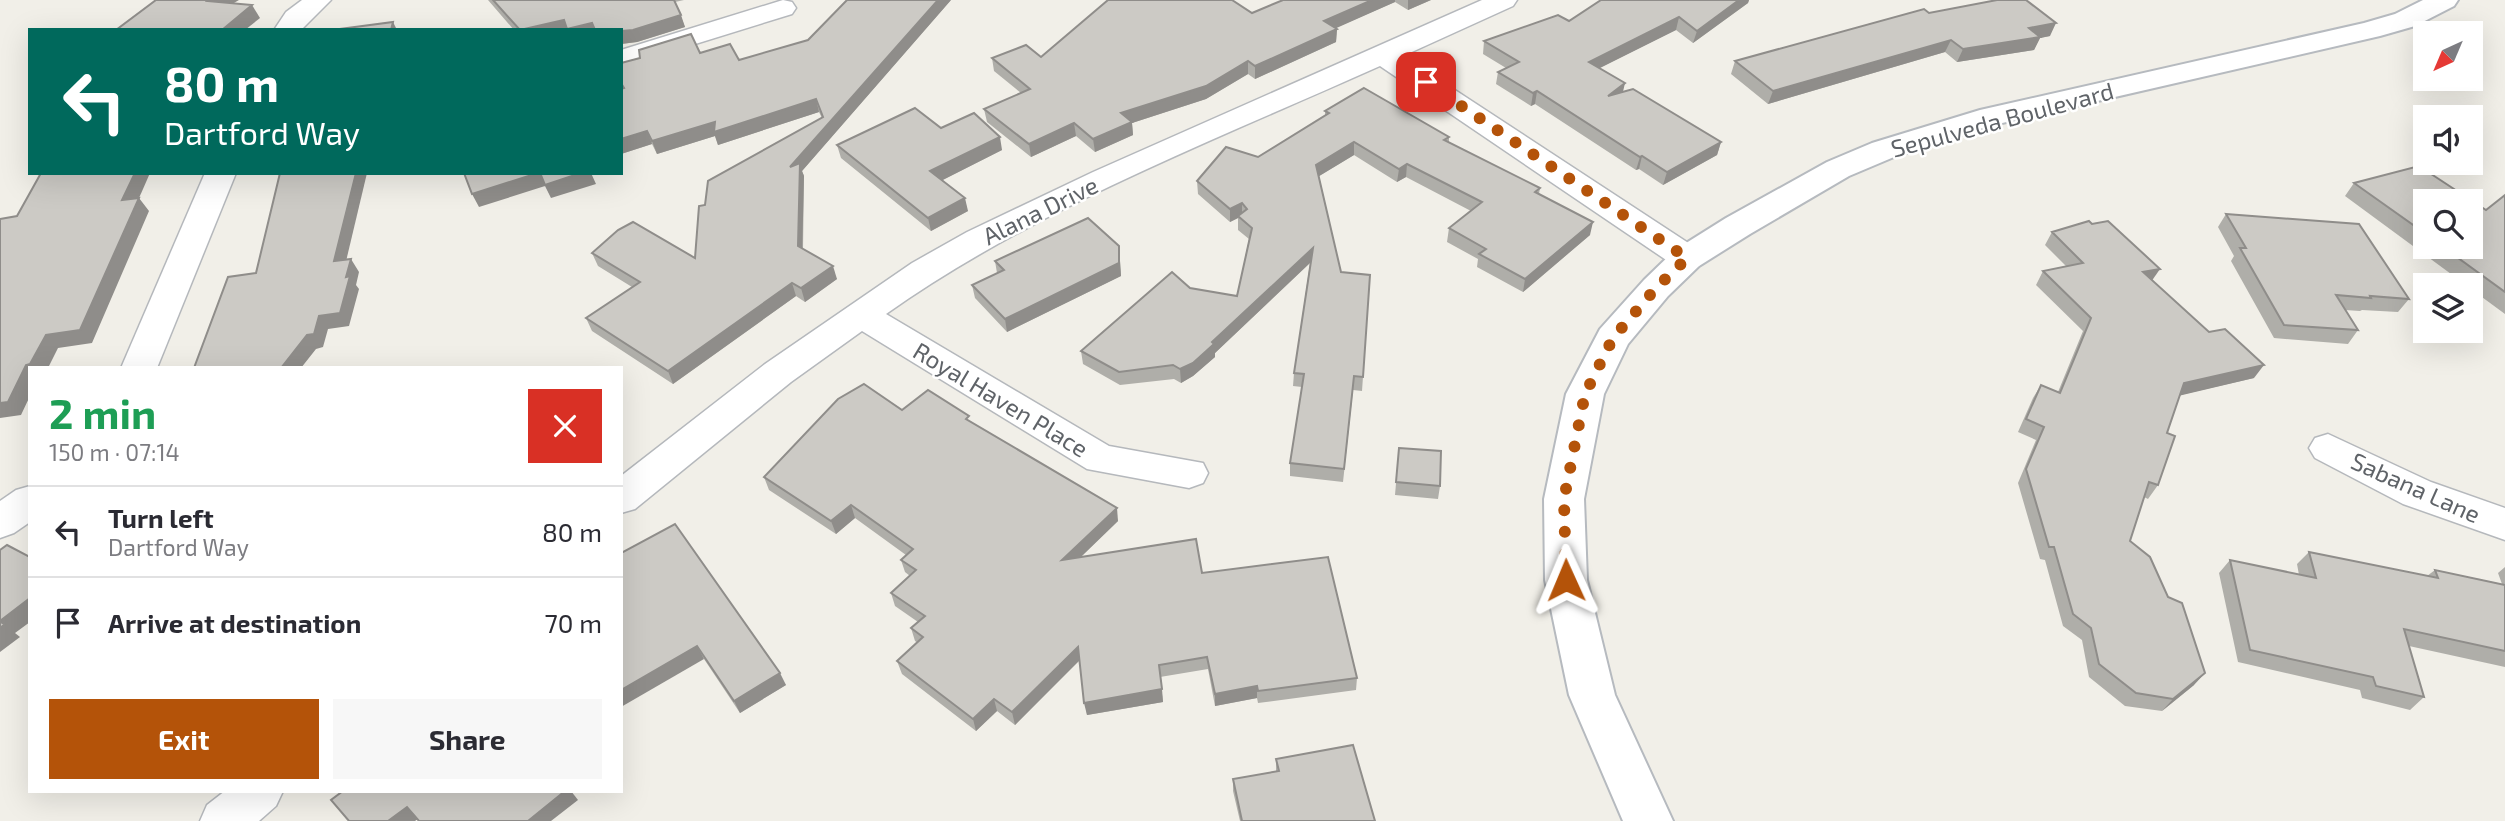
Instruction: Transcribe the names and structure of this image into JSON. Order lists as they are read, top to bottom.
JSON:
{
  "streets": {
    "main road": ["Sepulveda Boulevard"],
    "street": ["Alana Drive", "Royal Haven Place", "Sabana Lane"]
  },
  "crossings": [
    ["Alana Drive", "Royal Haven Place"]
  ],
  "north": "bottom left",
  "page": {
    "turn": ["80 m", "Dartford Way"],
    "heading": ["2 min", "150 m · 07:14"],
    "list": [
      {
        "name": "Turn left",
        "note": "Dartford Way",
        "value": "80 m"
      },
      {
        "name": "Arrive at destination",
        "value": "70 m"
      }
    ],
    "buttons": ["Exit", "Share"]
  }
}
